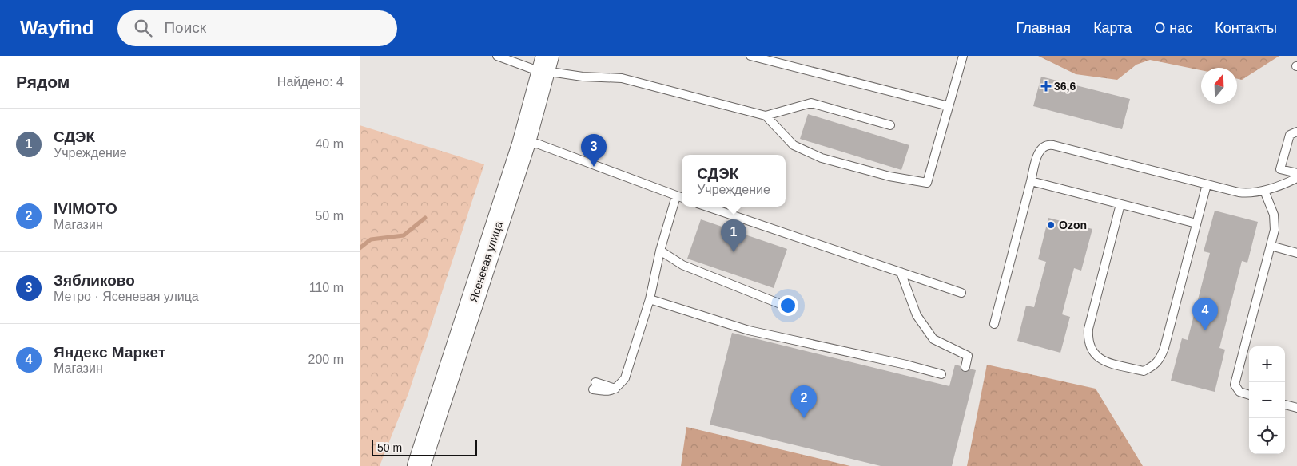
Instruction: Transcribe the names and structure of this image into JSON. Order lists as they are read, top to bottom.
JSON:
{
  "streets": {
    "main road": ["Ясеневая улица"]
  },
  "places": {
    "health": ["36,6"],
    "other": ["Ozon"]
  },
  "scale_bar": "50 m",
  "north": "top",
  "page": {
    "header": "Wayfind",
    "search": "Поиск",
    "nav": [
      "Главная",
      "Карта",
      "О нас",
      "Контакты"
    ],
    "heading": ["Рядом", "Найдено: 4"],
    "list": [
      {
        "mark": "1",
        "name": "СДЭК",
        "note": "Учреждение",
        "value": "40 m"
      },
      {
        "mark": "2",
        "name": "IVIMOTO",
        "note": "Магазин",
        "value": "50 m"
      },
      {
        "mark": "3",
        "name": "Зябликово",
        "note": "Метро · Ясеневая улица",
        "value": "110 m"
      },
      {
        "mark": "4",
        "name": "Яндекс Маркет",
        "note": "Магазин",
        "value": "200 m"
      }
    ],
    "pins": [
      "3",
      "1",
      "4",
      "2"
    ],
    "popup": ["СДЭК", "Учреждение"],
    "map_buttons": ["+", "−"],
    "scale": "50 m"
  }
}
